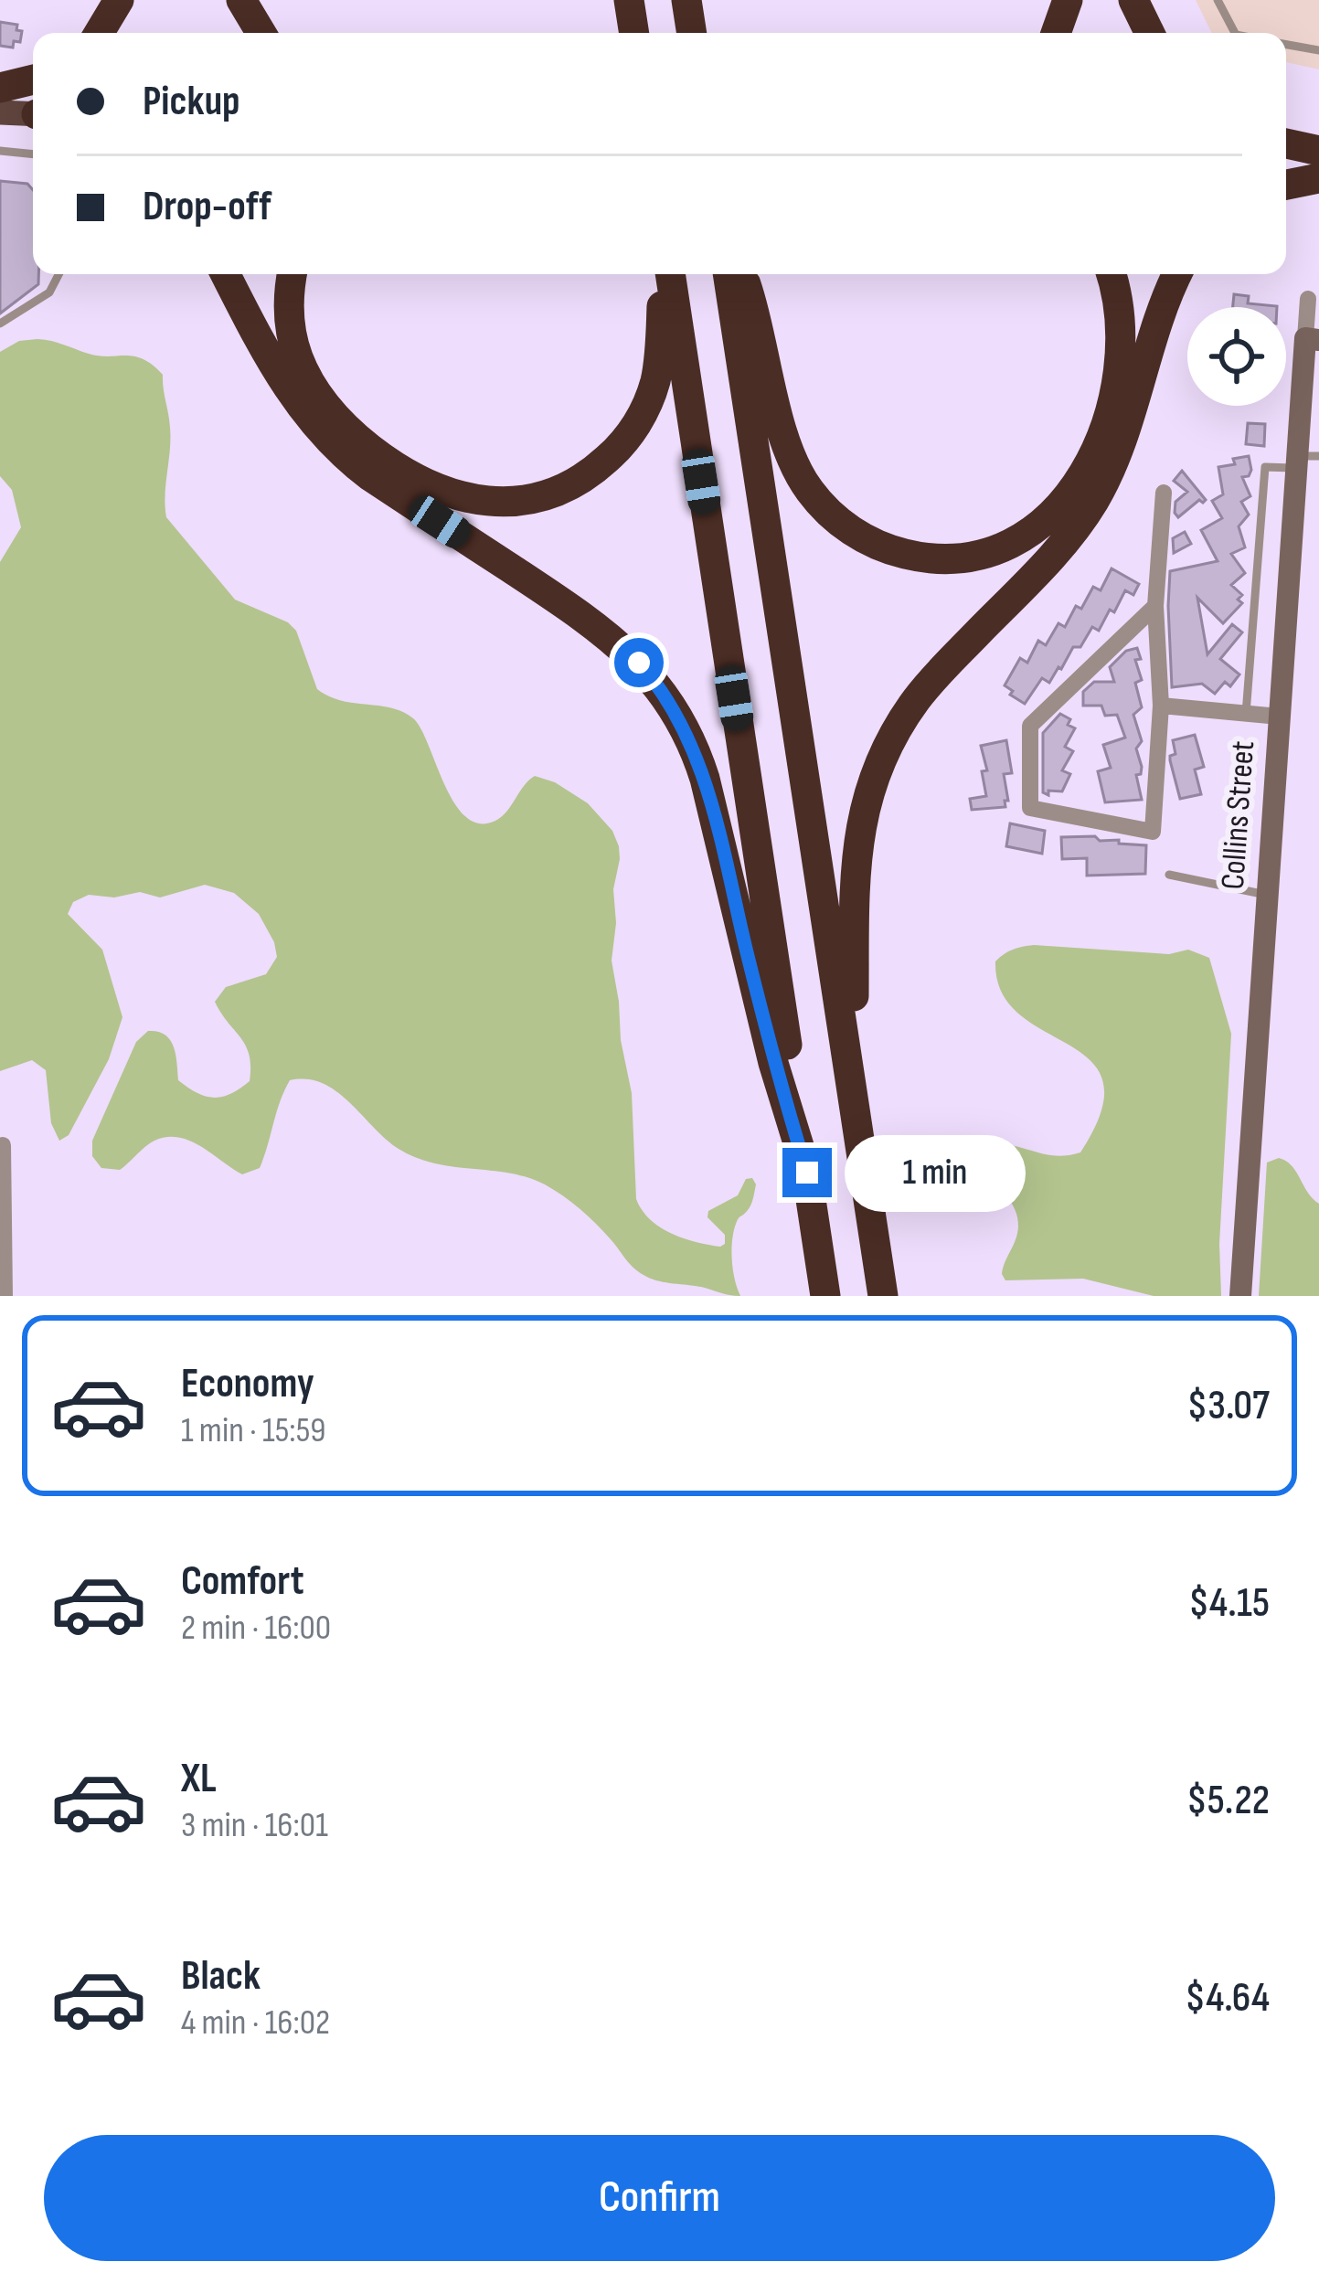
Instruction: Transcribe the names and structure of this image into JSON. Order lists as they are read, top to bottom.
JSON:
{
  "streets": {
    "street": ["Collins Street"]
  },
  "page": {
    "banner": ["Pickup", "Drop-off"],
    "bubble": "1 min",
    "list": [
      {
        "name": "Economy",
        "note": "1 min · 15:59",
        "value": "$3.07"
      },
      {
        "name": "Comfort",
        "note": "2 min · 16:00",
        "value": "$4.15"
      },
      {
        "name": "XL",
        "note": "3 min · 16:01",
        "value": "$5.22"
      },
      {
        "name": "Black",
        "note": "4 min · 16:02",
        "value": "$4.64"
      }
    ],
    "buttons": "Confirm"
  }
}
